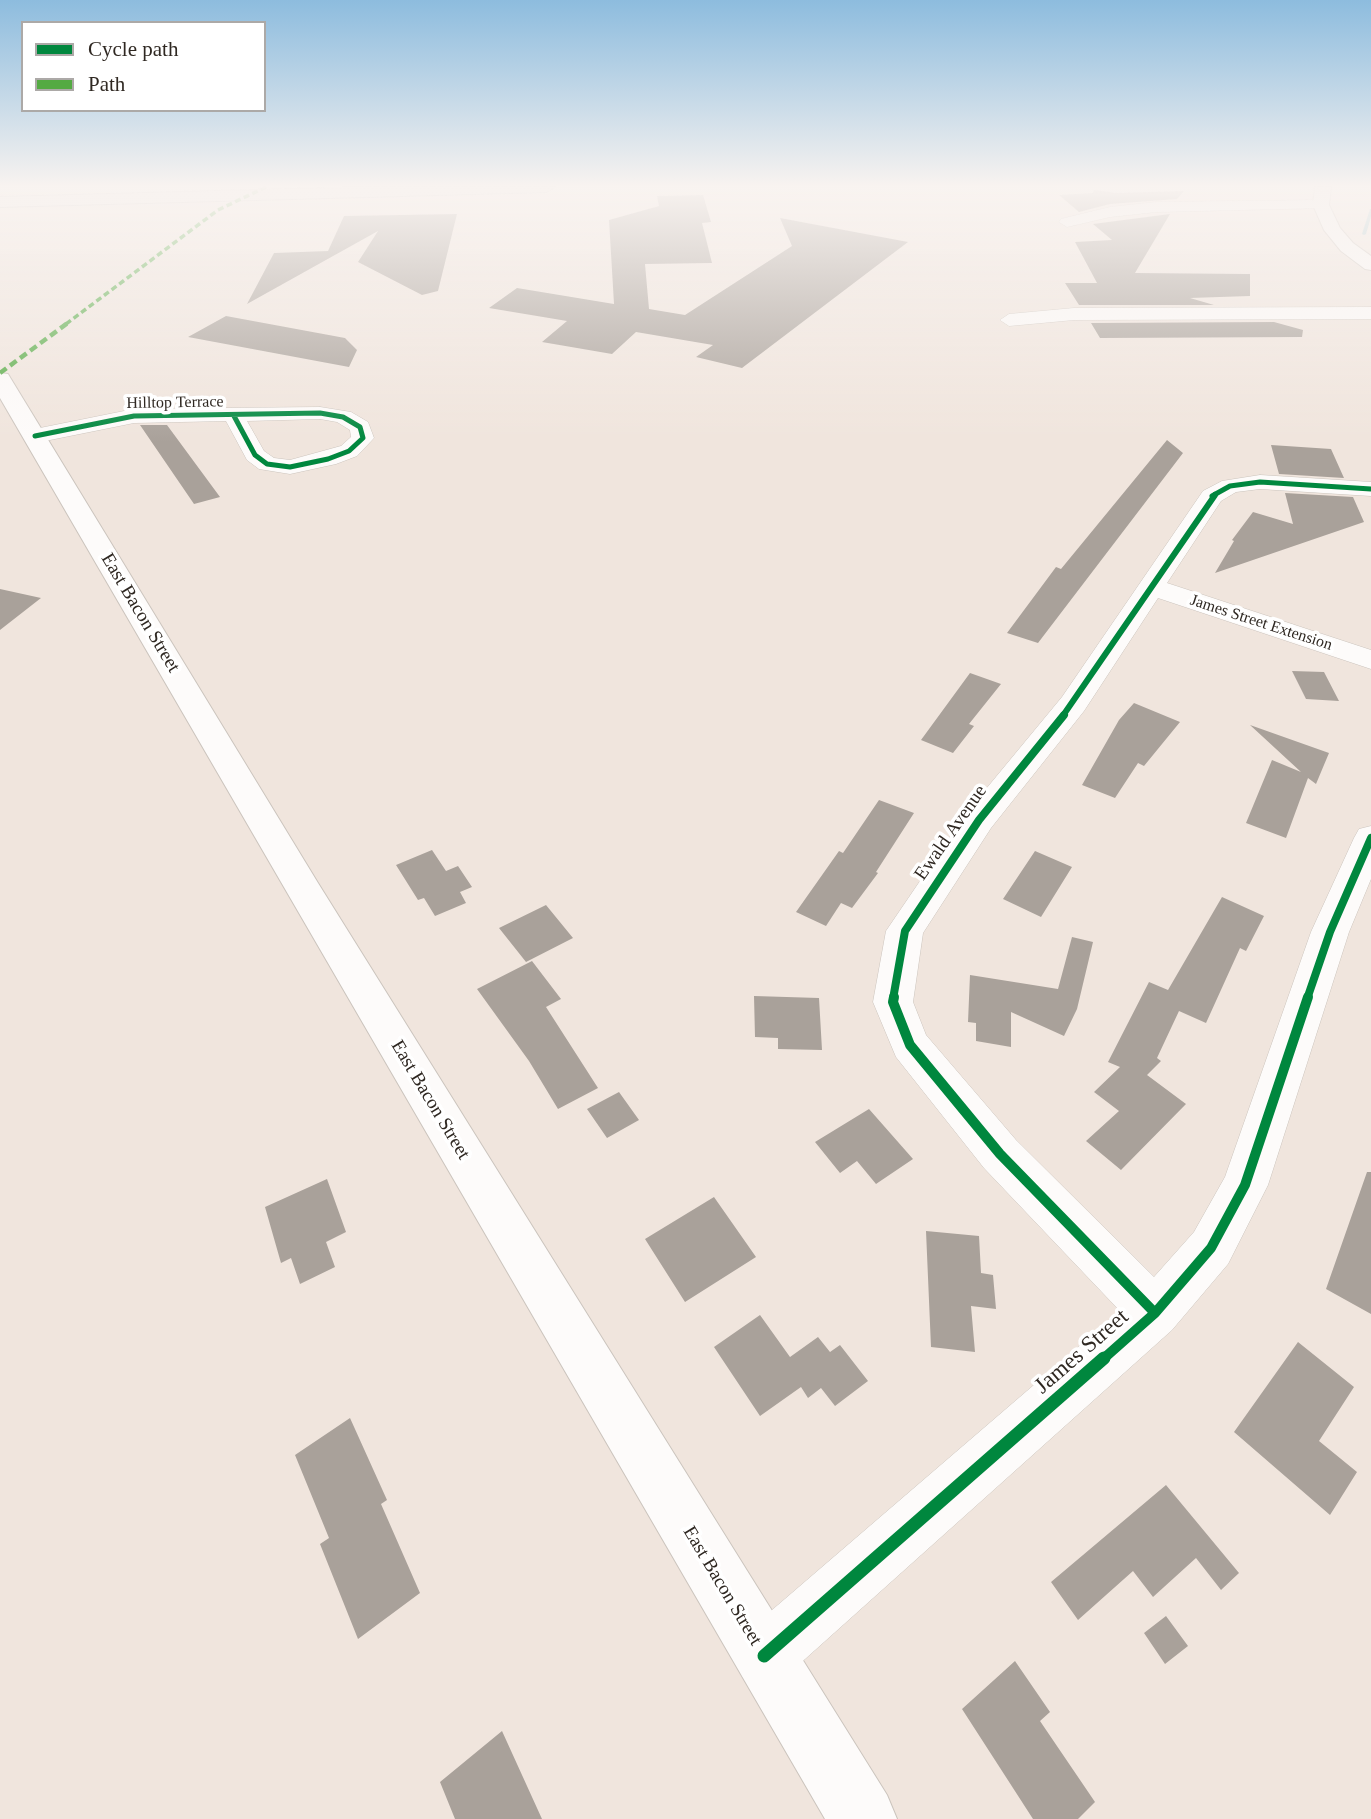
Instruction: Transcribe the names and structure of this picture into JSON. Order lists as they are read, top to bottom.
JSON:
{
  "streets": {
    "main road": ["East Bacon Street"],
    "street": [
      "Hilltop Terrace",
      "James Street Extension",
      "Ewald Avenue",
      "James Street"
    ]
  },
  "crossings": [
    ["Hilltop Terrace", "East Bacon Street"],
    ["East Bacon Street", "James Street"],
    ["James Street Extension", "Ewald Avenue"],
    ["Ewald Avenue", "James Street"]
  ],
  "legend": ["Cycle path", "Path"]
}
